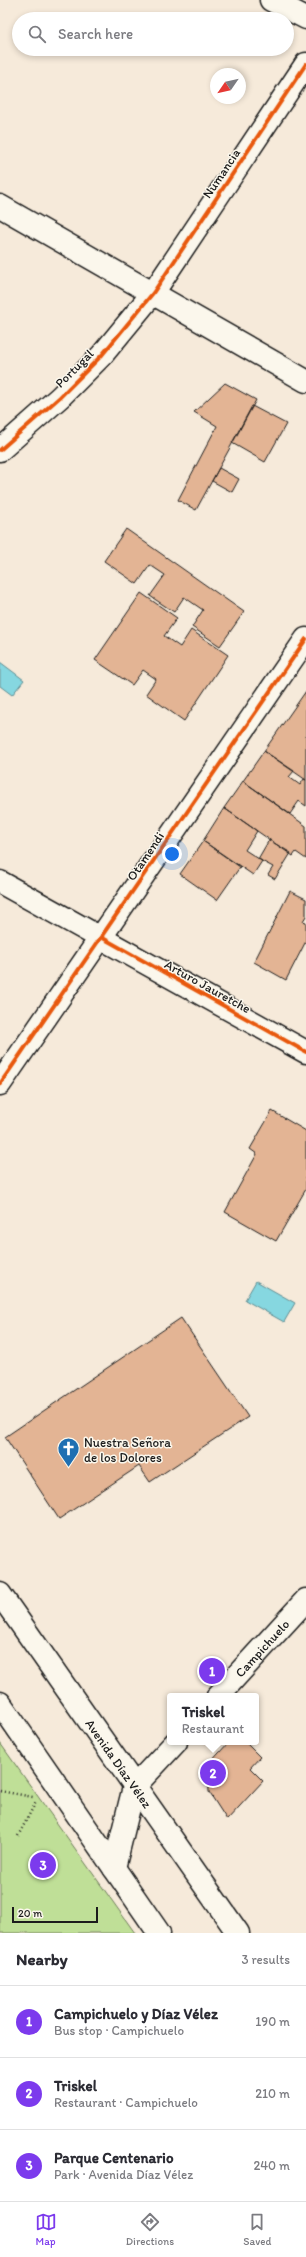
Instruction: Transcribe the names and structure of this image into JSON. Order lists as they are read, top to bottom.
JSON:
{
  "streets": {
    "street": [
      "Numancia",
      "Portugal",
      "Otamendi",
      "Arturo Jauretche",
      "Campichuelo",
      "Avenida Díaz Vélez"
    ]
  },
  "crossings": [
    ["Numancia", "Portugal"],
    ["Otamendi", "Arturo Jauretche"]
  ],
  "places": {
    "church": ["Nuestra Señora de los Dolores"]
  },
  "scale_bar": "20 m",
  "north": "bottom left",
  "page": {
    "search": "Search here",
    "pins": ["1", "2", "3"],
    "popup": ["Triskel", "Restaurant"],
    "scale": "20 m",
    "heading": ["Nearby", "3 results"],
    "list": [
      {
        "mark": "1",
        "name": "Campichuelo y Díaz Vélez",
        "note": "Bus stop · Campichuelo",
        "value": "190 m"
      },
      {
        "mark": "2",
        "name": "Triskel",
        "note": "Restaurant · Campichuelo",
        "value": "210 m"
      },
      {
        "mark": "3",
        "name": "Parque Centenario",
        "note": "Park · Avenida Díaz Vélez",
        "value": "240 m"
      }
    ],
    "nav": ["Map", "Directions", "Saved"]
  }
}
